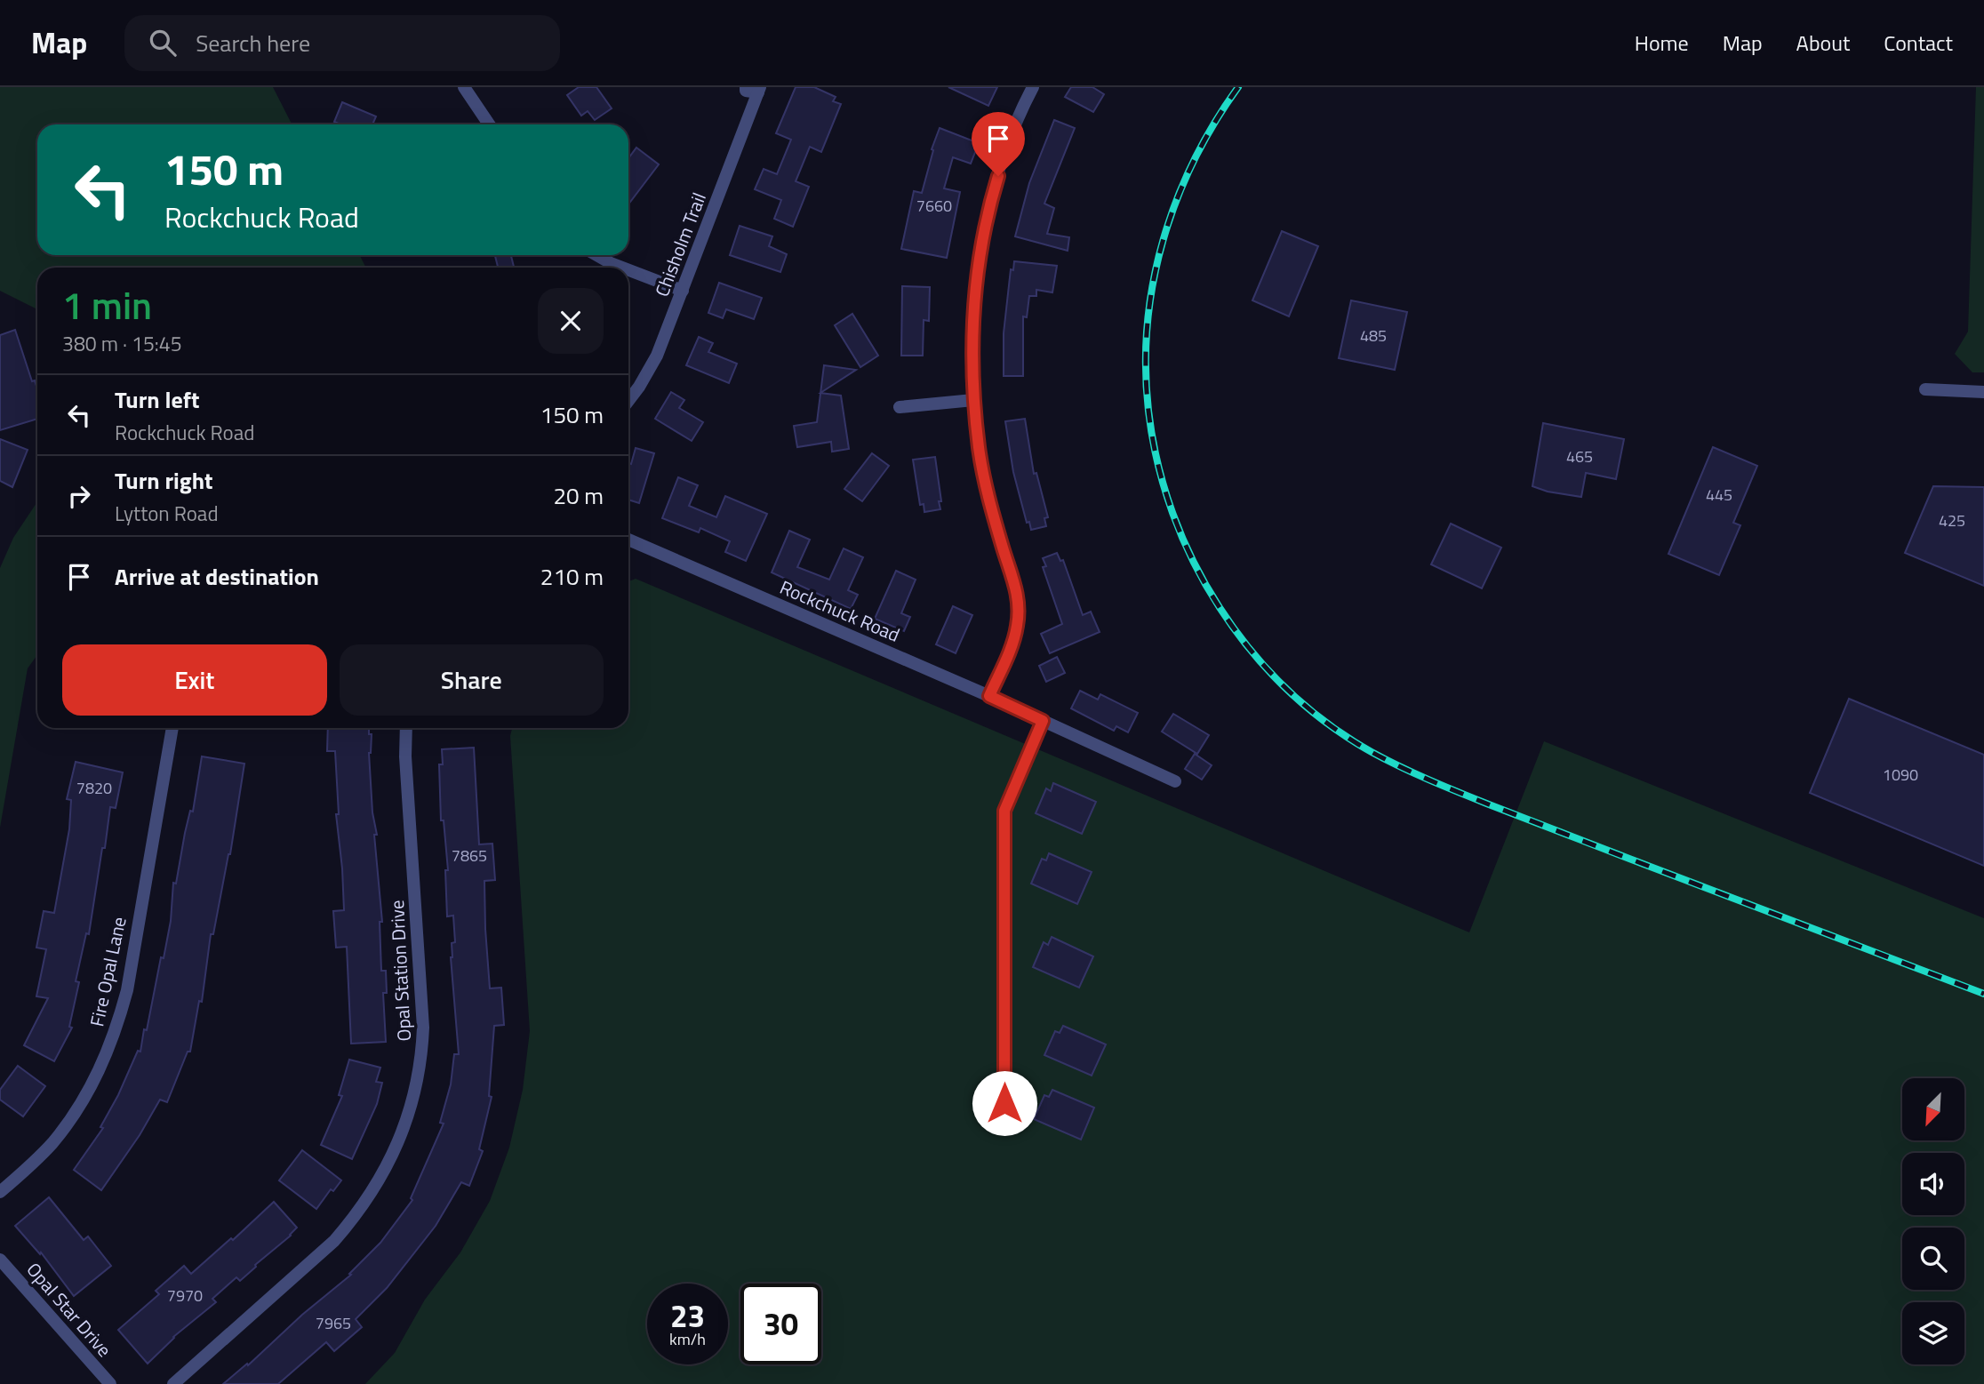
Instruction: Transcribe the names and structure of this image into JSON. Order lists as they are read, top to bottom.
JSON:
{
  "streets": {
    "street": [
      "Chisholm Trail",
      "Rockchuck Road",
      "Opal Station Drive",
      "Fire Opal Lane",
      "Opal Star Drive"
    ]
  },
  "house_numbers": [
    "7660",
    "485",
    "465",
    "445",
    "425",
    "1090",
    "7820",
    "7865",
    "7970",
    "7965"
  ],
  "north": "bottom left",
  "page": {
    "header": "Map",
    "search": "Search here",
    "nav": [
      "Home",
      "Map",
      "About",
      "Contact"
    ],
    "turn": ["150 m", "Rockchuck Road"],
    "heading": ["1 min", "380 m · 15:45"],
    "list": [
      {
        "name": "Turn left",
        "note": "Rockchuck Road",
        "value": "150 m"
      },
      {
        "name": "Turn right",
        "note": "Lytton Road",
        "value": "20 m"
      },
      {
        "name": "Arrive at destination",
        "value": "210 m"
      }
    ],
    "buttons": ["Exit", "Share"],
    "speed": "23 km/h",
    "limit": "30"
  }
}
